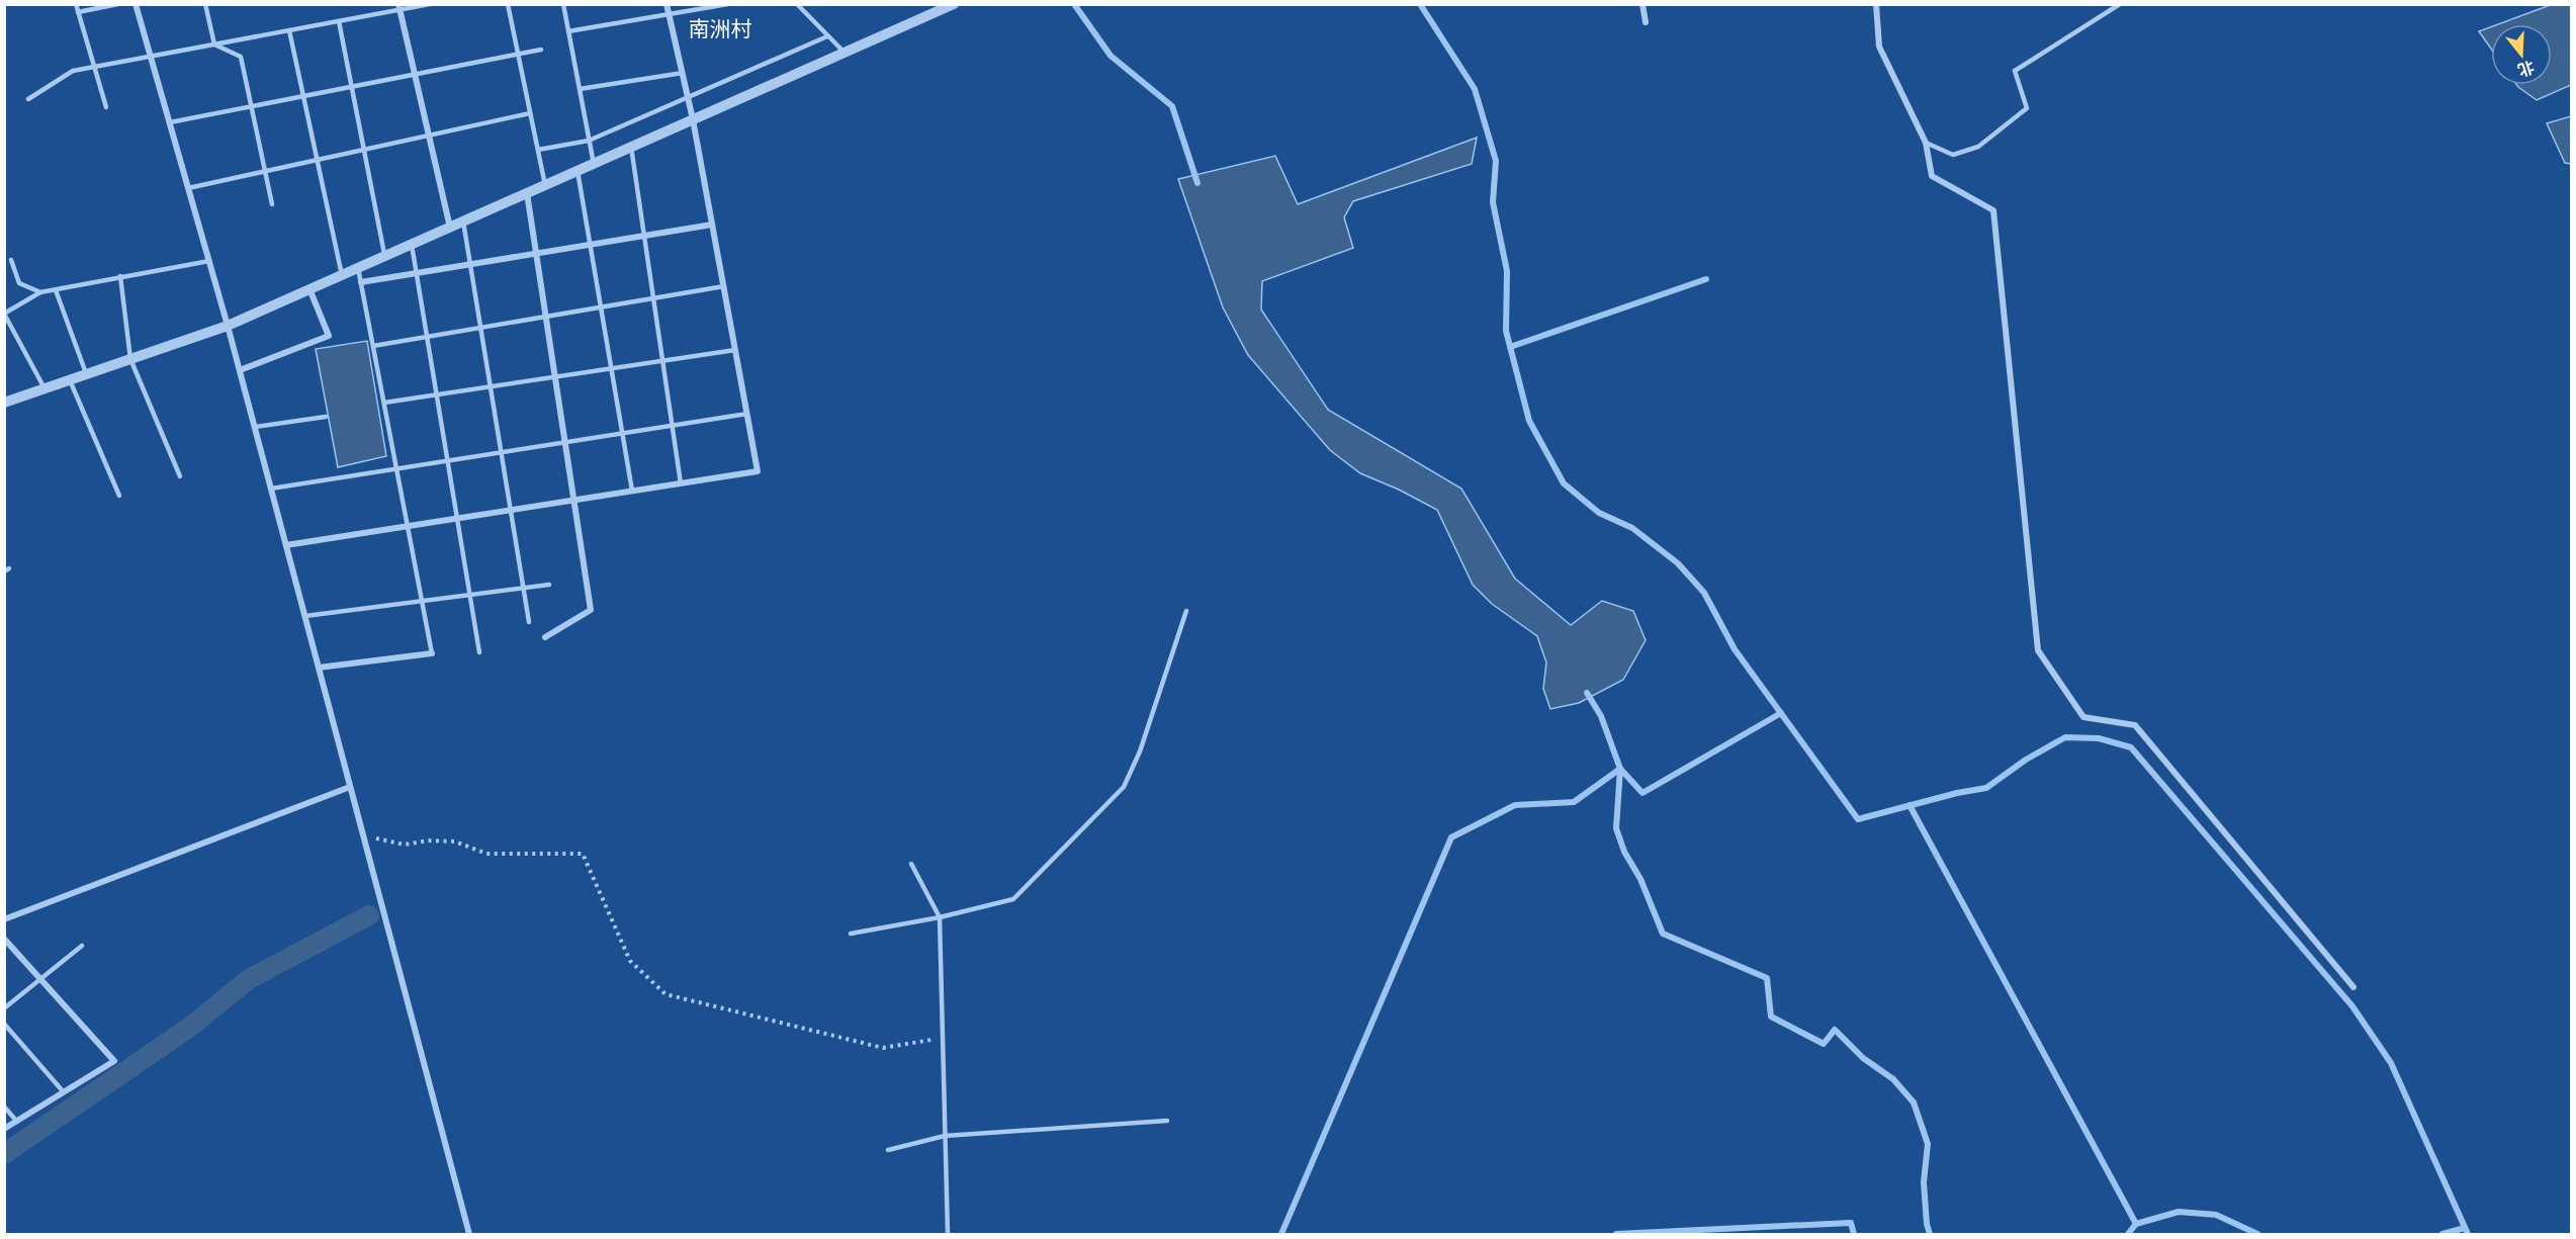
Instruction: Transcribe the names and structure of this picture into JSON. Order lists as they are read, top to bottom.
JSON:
{
  "districts": ["南洲村"],
  "north": "bottom"
}
